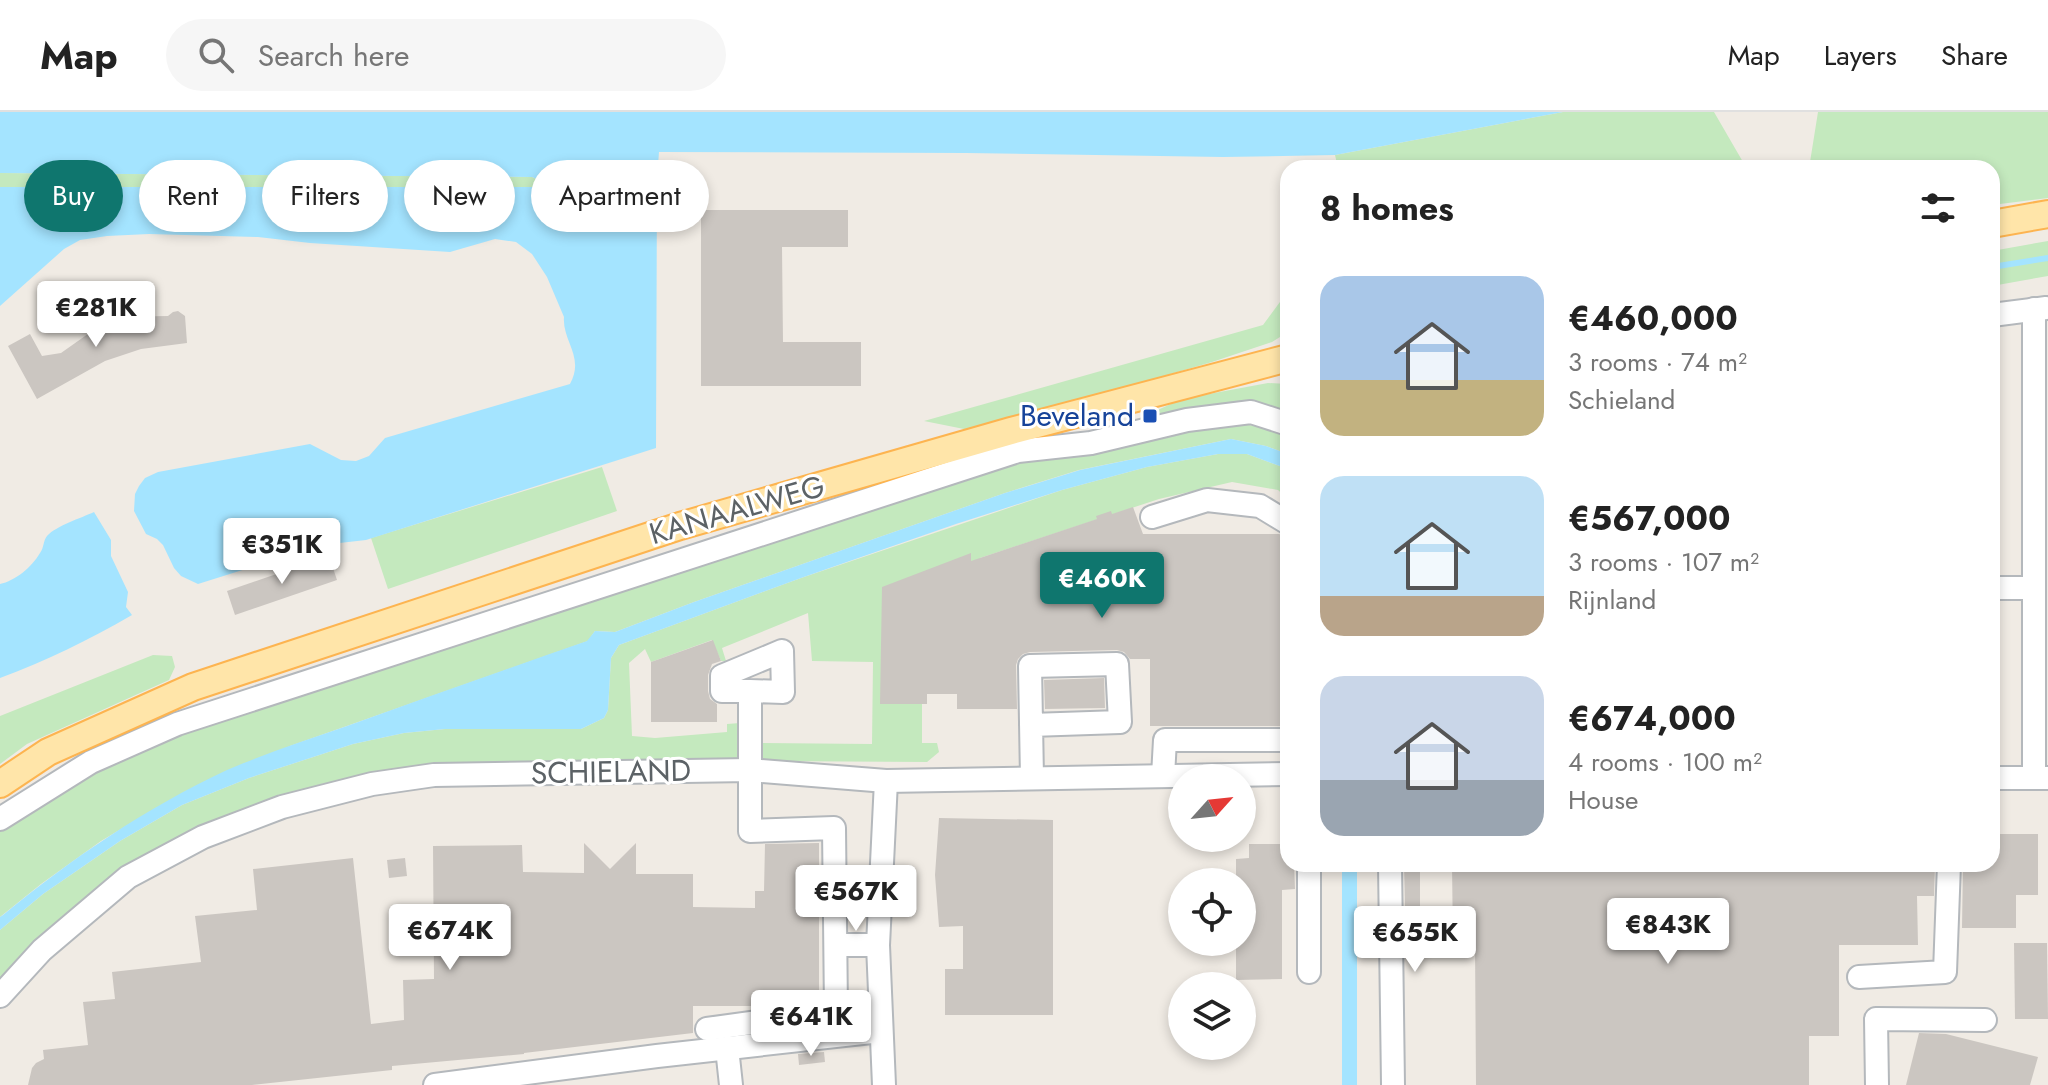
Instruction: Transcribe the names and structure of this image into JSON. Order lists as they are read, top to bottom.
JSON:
{
  "streets": {
    "main road": ["KANAALWEG"],
    "street": ["SCHIELAND"]
  },
  "places": {
    "transit": ["Beveland"]
  },
  "north": "top right",
  "page": {
    "header": "Map",
    "search": "Search here",
    "nav": ["Map", "Layers", "Share"],
    "chip": [
      "Buy",
      "Rent",
      "Filters",
      "New",
      "Apartment"
    ],
    "heading": "8 homes",
    "list": [
      {
        "name": "€460,000",
        "note": "3 rooms · 74 m² · Schieland"
      },
      {
        "name": "€567,000",
        "note": "3 rooms · 107 m² · Rijnland"
      },
      {
        "name": "€674,000",
        "note": "4 rooms · 100 m² · House"
      }
    ],
    "price": [
      "€281K",
      "€351K",
      "€460K",
      "€567K",
      "€843K",
      "€674K",
      "€655K",
      "€641K"
    ]
  }
}
